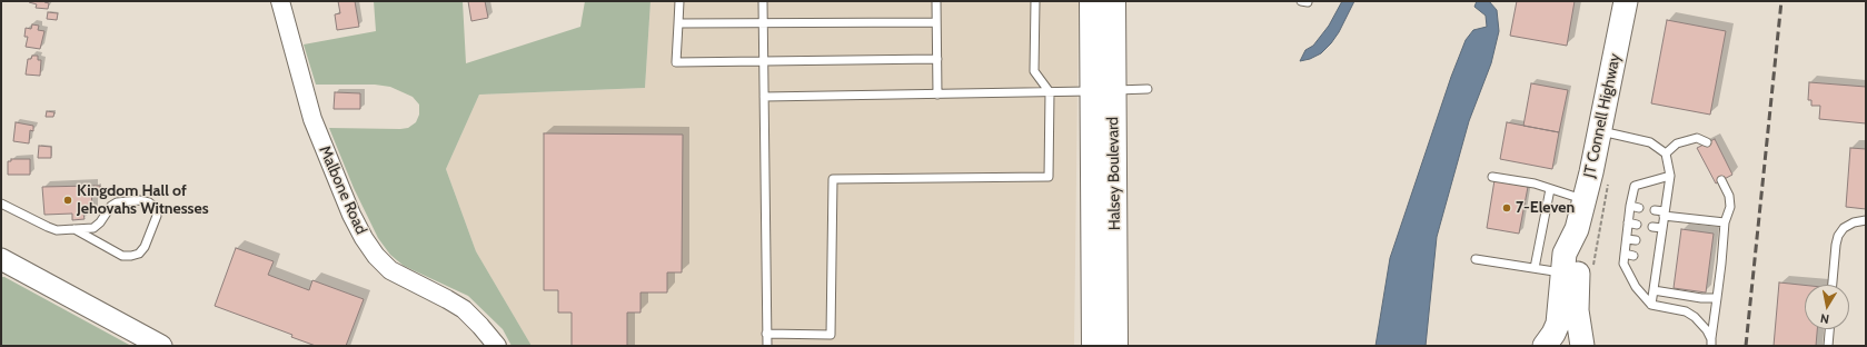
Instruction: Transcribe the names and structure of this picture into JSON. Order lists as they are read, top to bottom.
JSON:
{
  "streets": {
    "highway": ["Halsey Boulevard"],
    "main road": ["JT Connell Highway"],
    "street": ["Malbone Road"]
  },
  "places": ["Kingdom Hall of Jehovahs Witnesses", "7-Eleven"],
  "north": "bottom"
}
